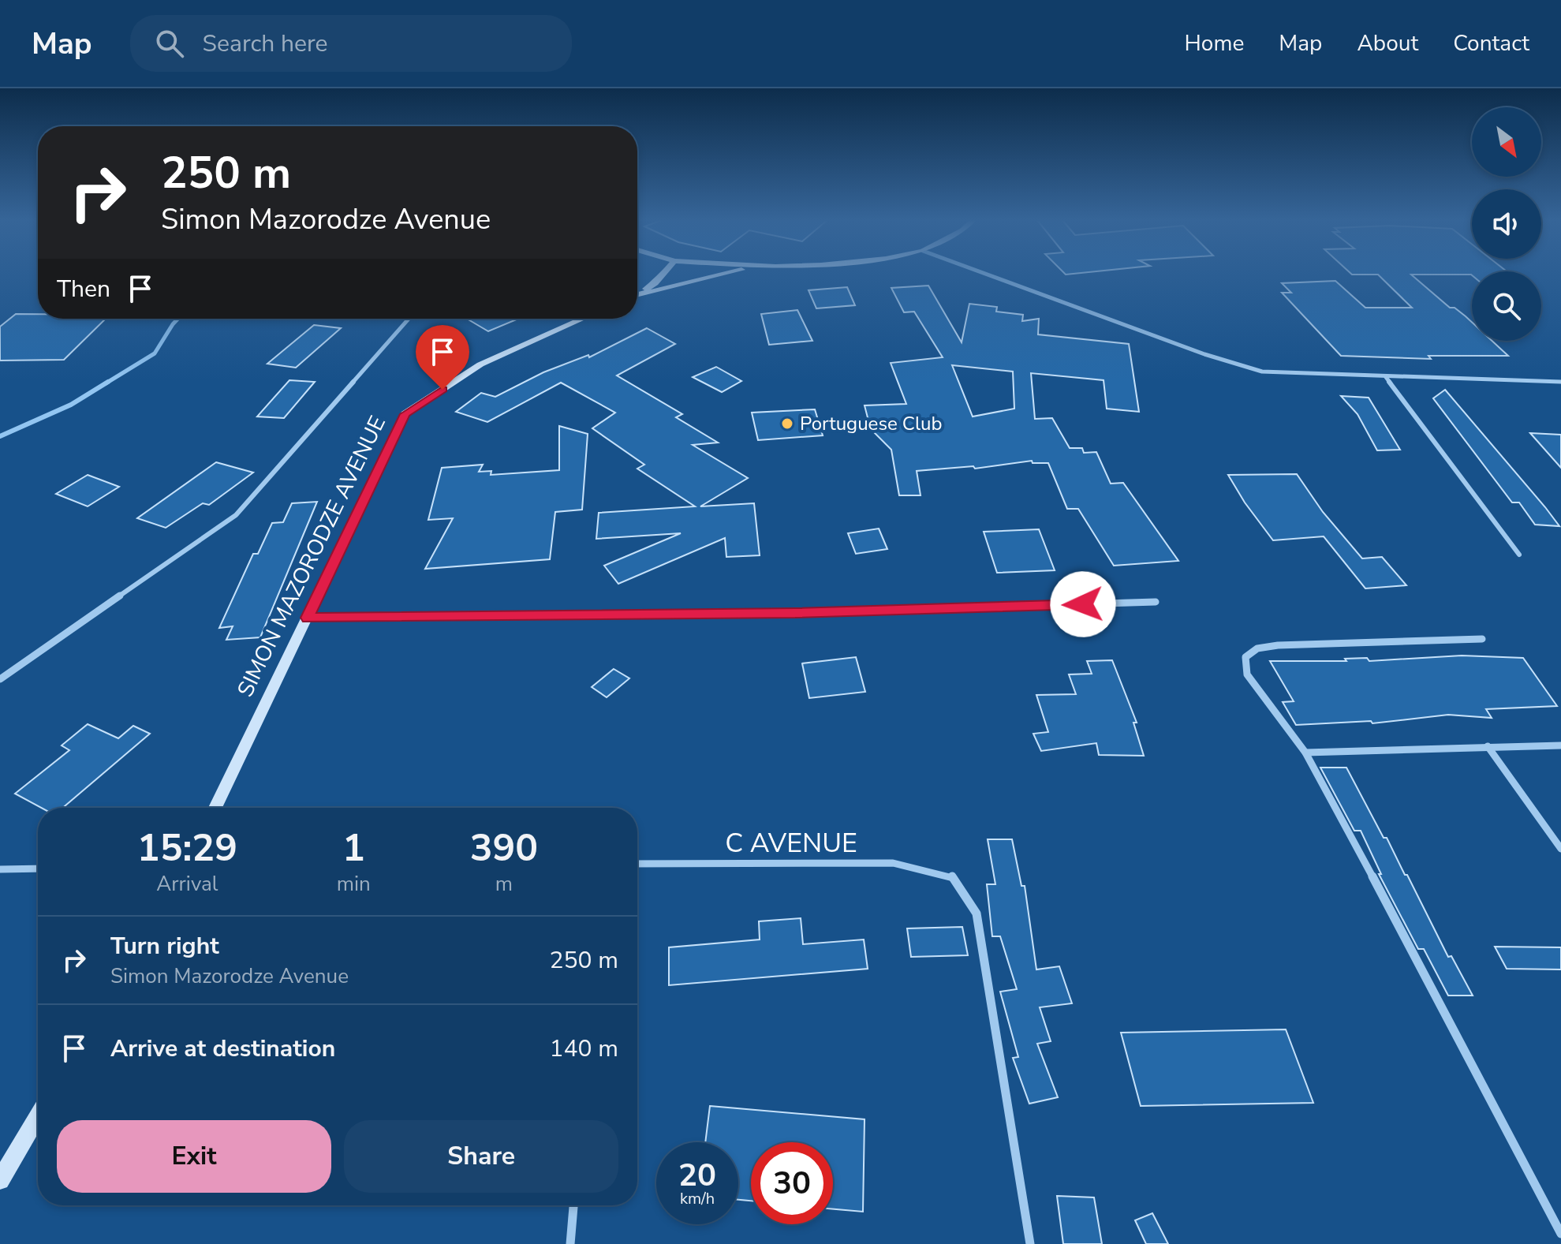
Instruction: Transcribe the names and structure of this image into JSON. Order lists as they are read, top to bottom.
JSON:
{
  "streets": {
    "main road": ["SIMON MAZORODZE AVENUE"],
    "street": ["C AVENUE"]
  },
  "places": ["Portuguese Club"],
  "north": "bottom right",
  "page": {
    "header": "Map",
    "search": "Search here",
    "nav": [
      "Home",
      "Map",
      "About",
      "Contact"
    ],
    "turn": ["250 m", "Simon Mazorodze Avenue"],
    "then": "Then",
    "eta": [
      "15:29",
      "Arrival",
      "1",
      "min",
      "390",
      "m"
    ],
    "list": [
      {
        "name": "Turn right",
        "note": "Simon Mazorodze Avenue",
        "value": "250 m"
      },
      {
        "name": "Arrive at destination",
        "value": "140 m"
      }
    ],
    "buttons": ["Exit", "Share"],
    "speed": "20 km/h",
    "limit": "30"
  }
}
